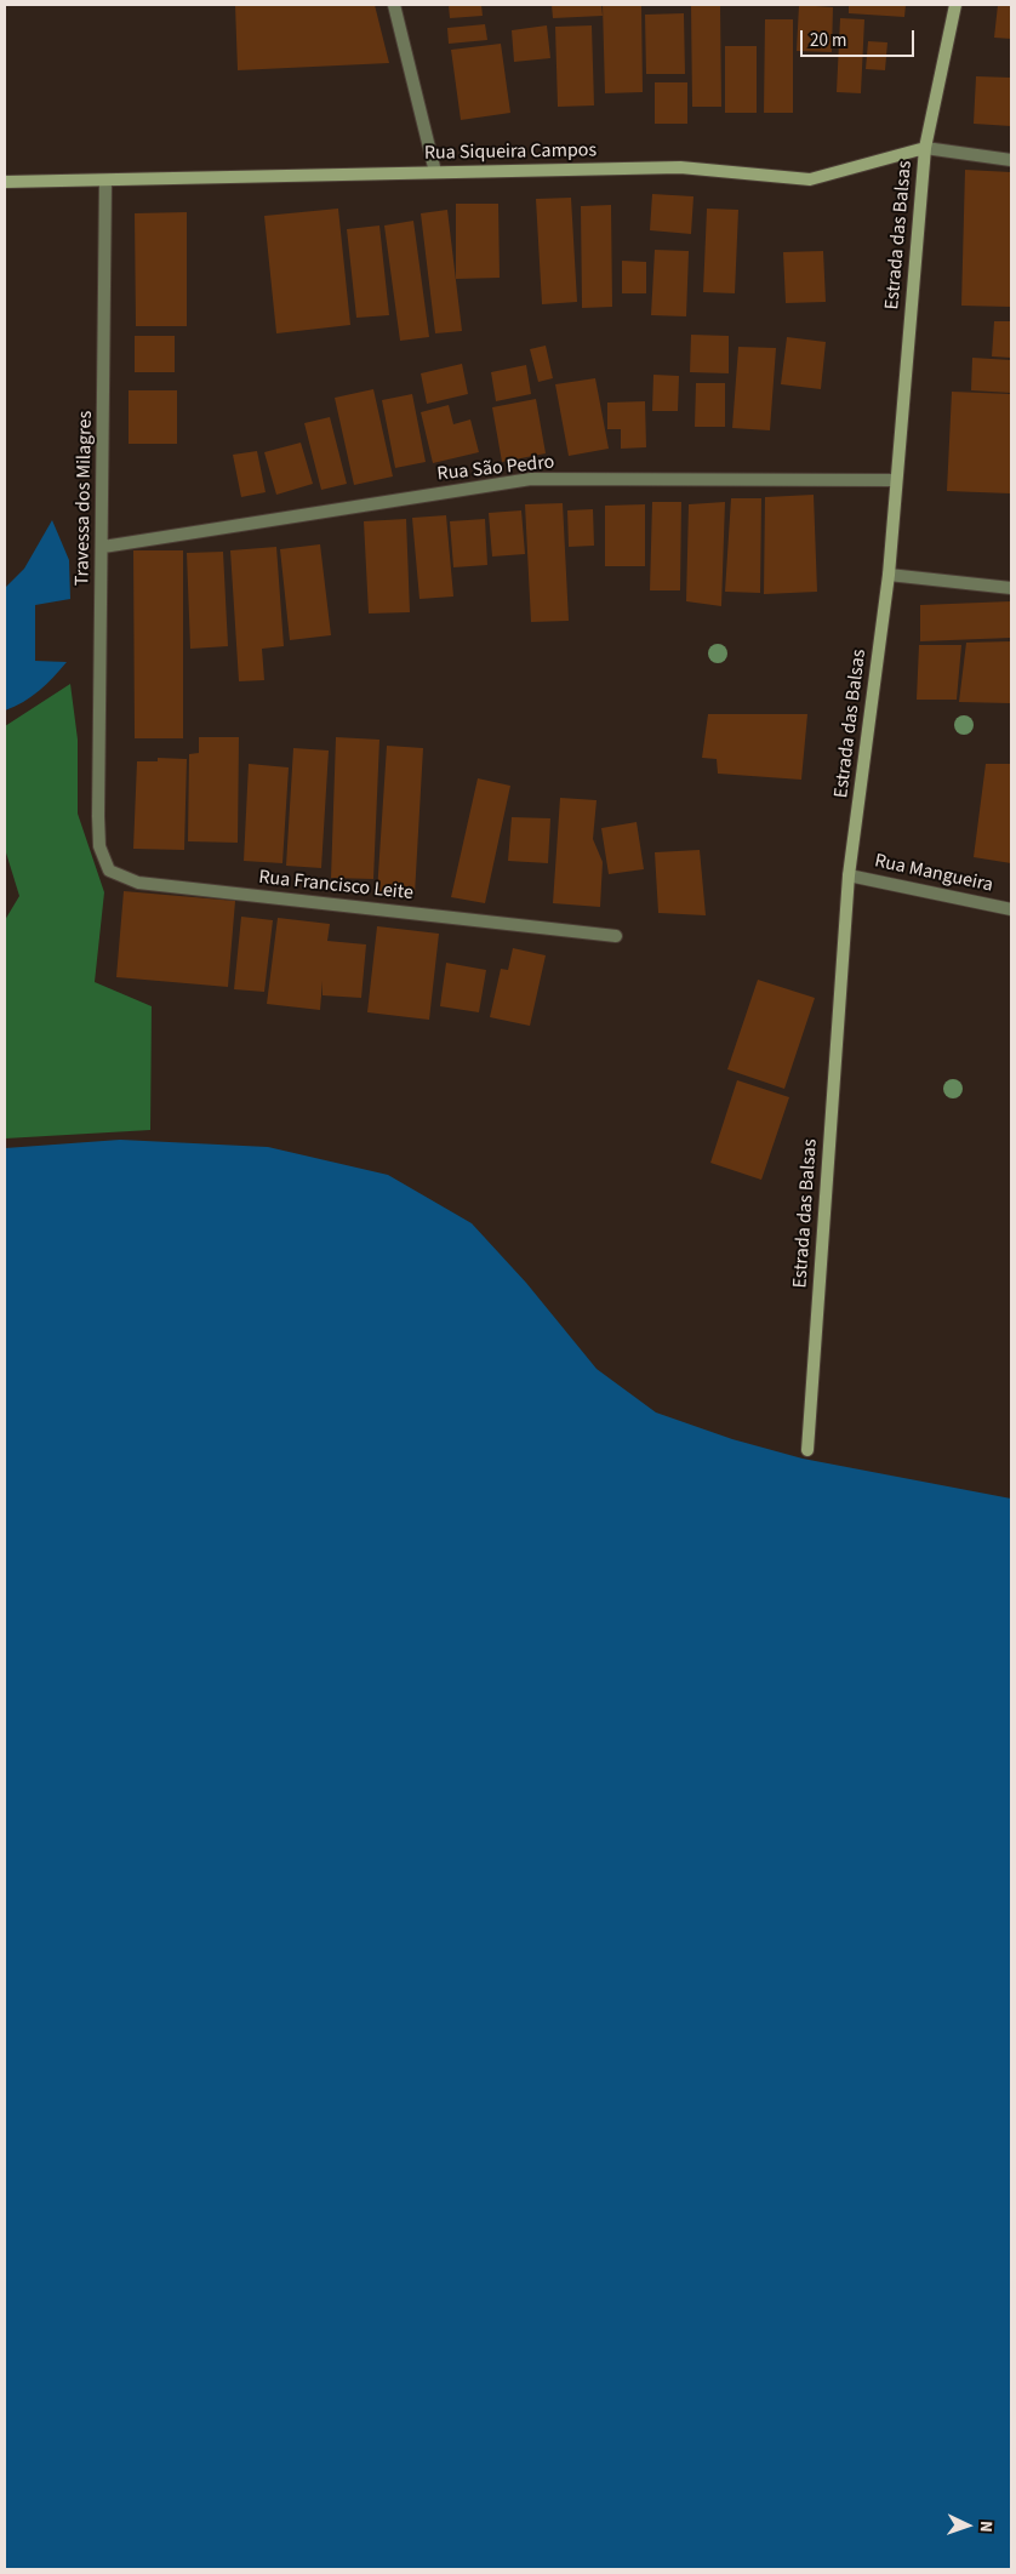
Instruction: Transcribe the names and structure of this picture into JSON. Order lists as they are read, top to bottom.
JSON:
{
  "streets": {
    "street": [
      "Rua Siqueira Campos",
      "Estrada das Balsas",
      "Rua São Pedro",
      "Travessa dos Milagres",
      "Rua Mangueira",
      "Rua Francisco Leite"
    ]
  },
  "crossings": [
    ["Rua Siqueira Campos", "Estrada das Balsas"],
    ["Rua Siqueira Campos", "Travessa dos Milagres"],
    ["Estrada das Balsas", "Rua São Pedro"],
    ["Estrada das Balsas", "Rua Mangueira"],
    ["Rua São Pedro", "Travessa dos Milagres"],
    ["Travessa dos Milagres", "Rua Francisco Leite"]
  ],
  "scale_bar": "20 m",
  "north": "right"
}
